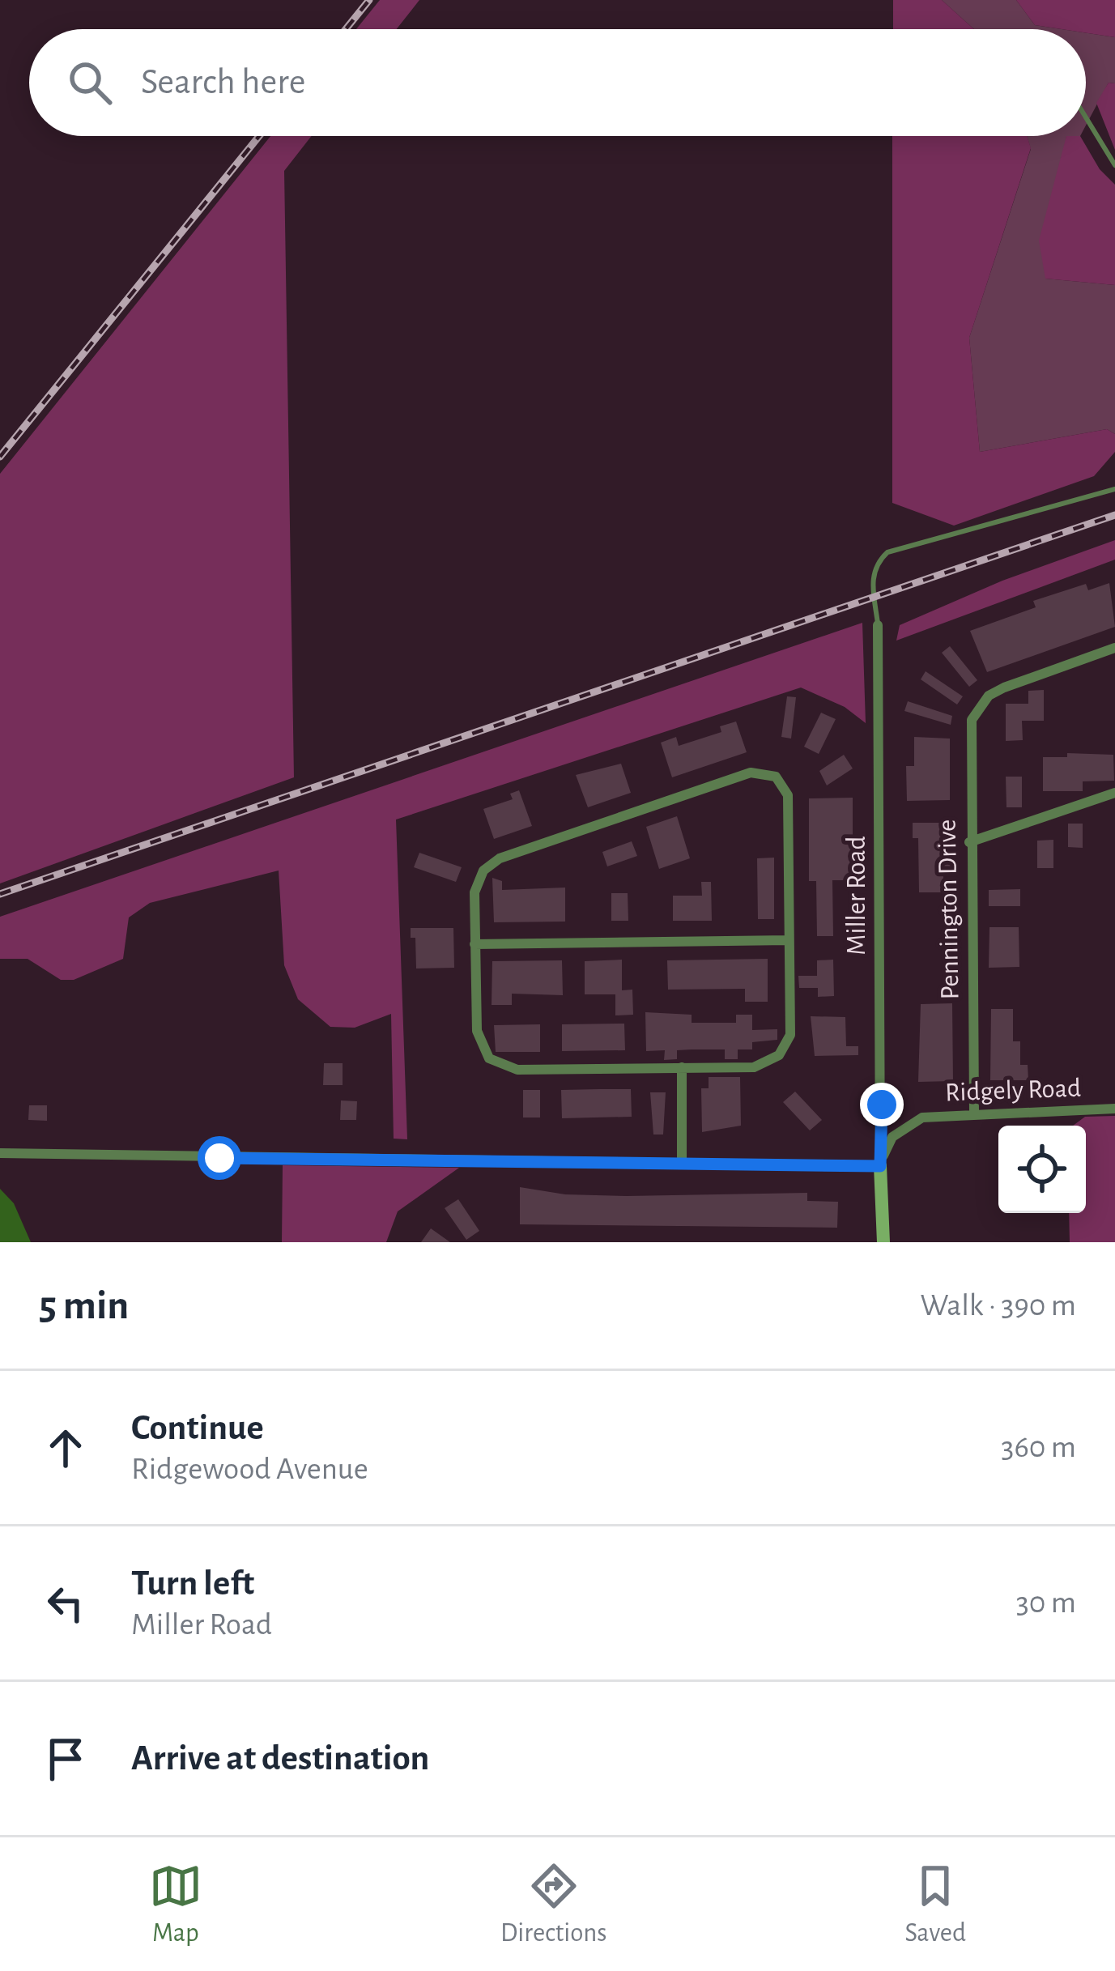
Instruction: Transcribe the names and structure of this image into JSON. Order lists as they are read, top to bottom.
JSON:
{
  "streets": {
    "street": ["Miller Road", "Pennington Drive", "Ridgely Road"]
  },
  "crossings": [
    ["Miller Road", "Ridgely Road"],
    ["Pennington Drive", "Ridgely Road"]
  ],
  "page": {
    "search": "Search here",
    "heading": ["5 min", "Walk · 390 m"],
    "list": [
      ["Continue", "Ridgewood Avenue", "360 m"],
      ["Turn left", "Miller Road", "30 m"],
      "Arrive at destination"
    ],
    "nav": ["Map", "Directions", "Saved"]
  }
}
